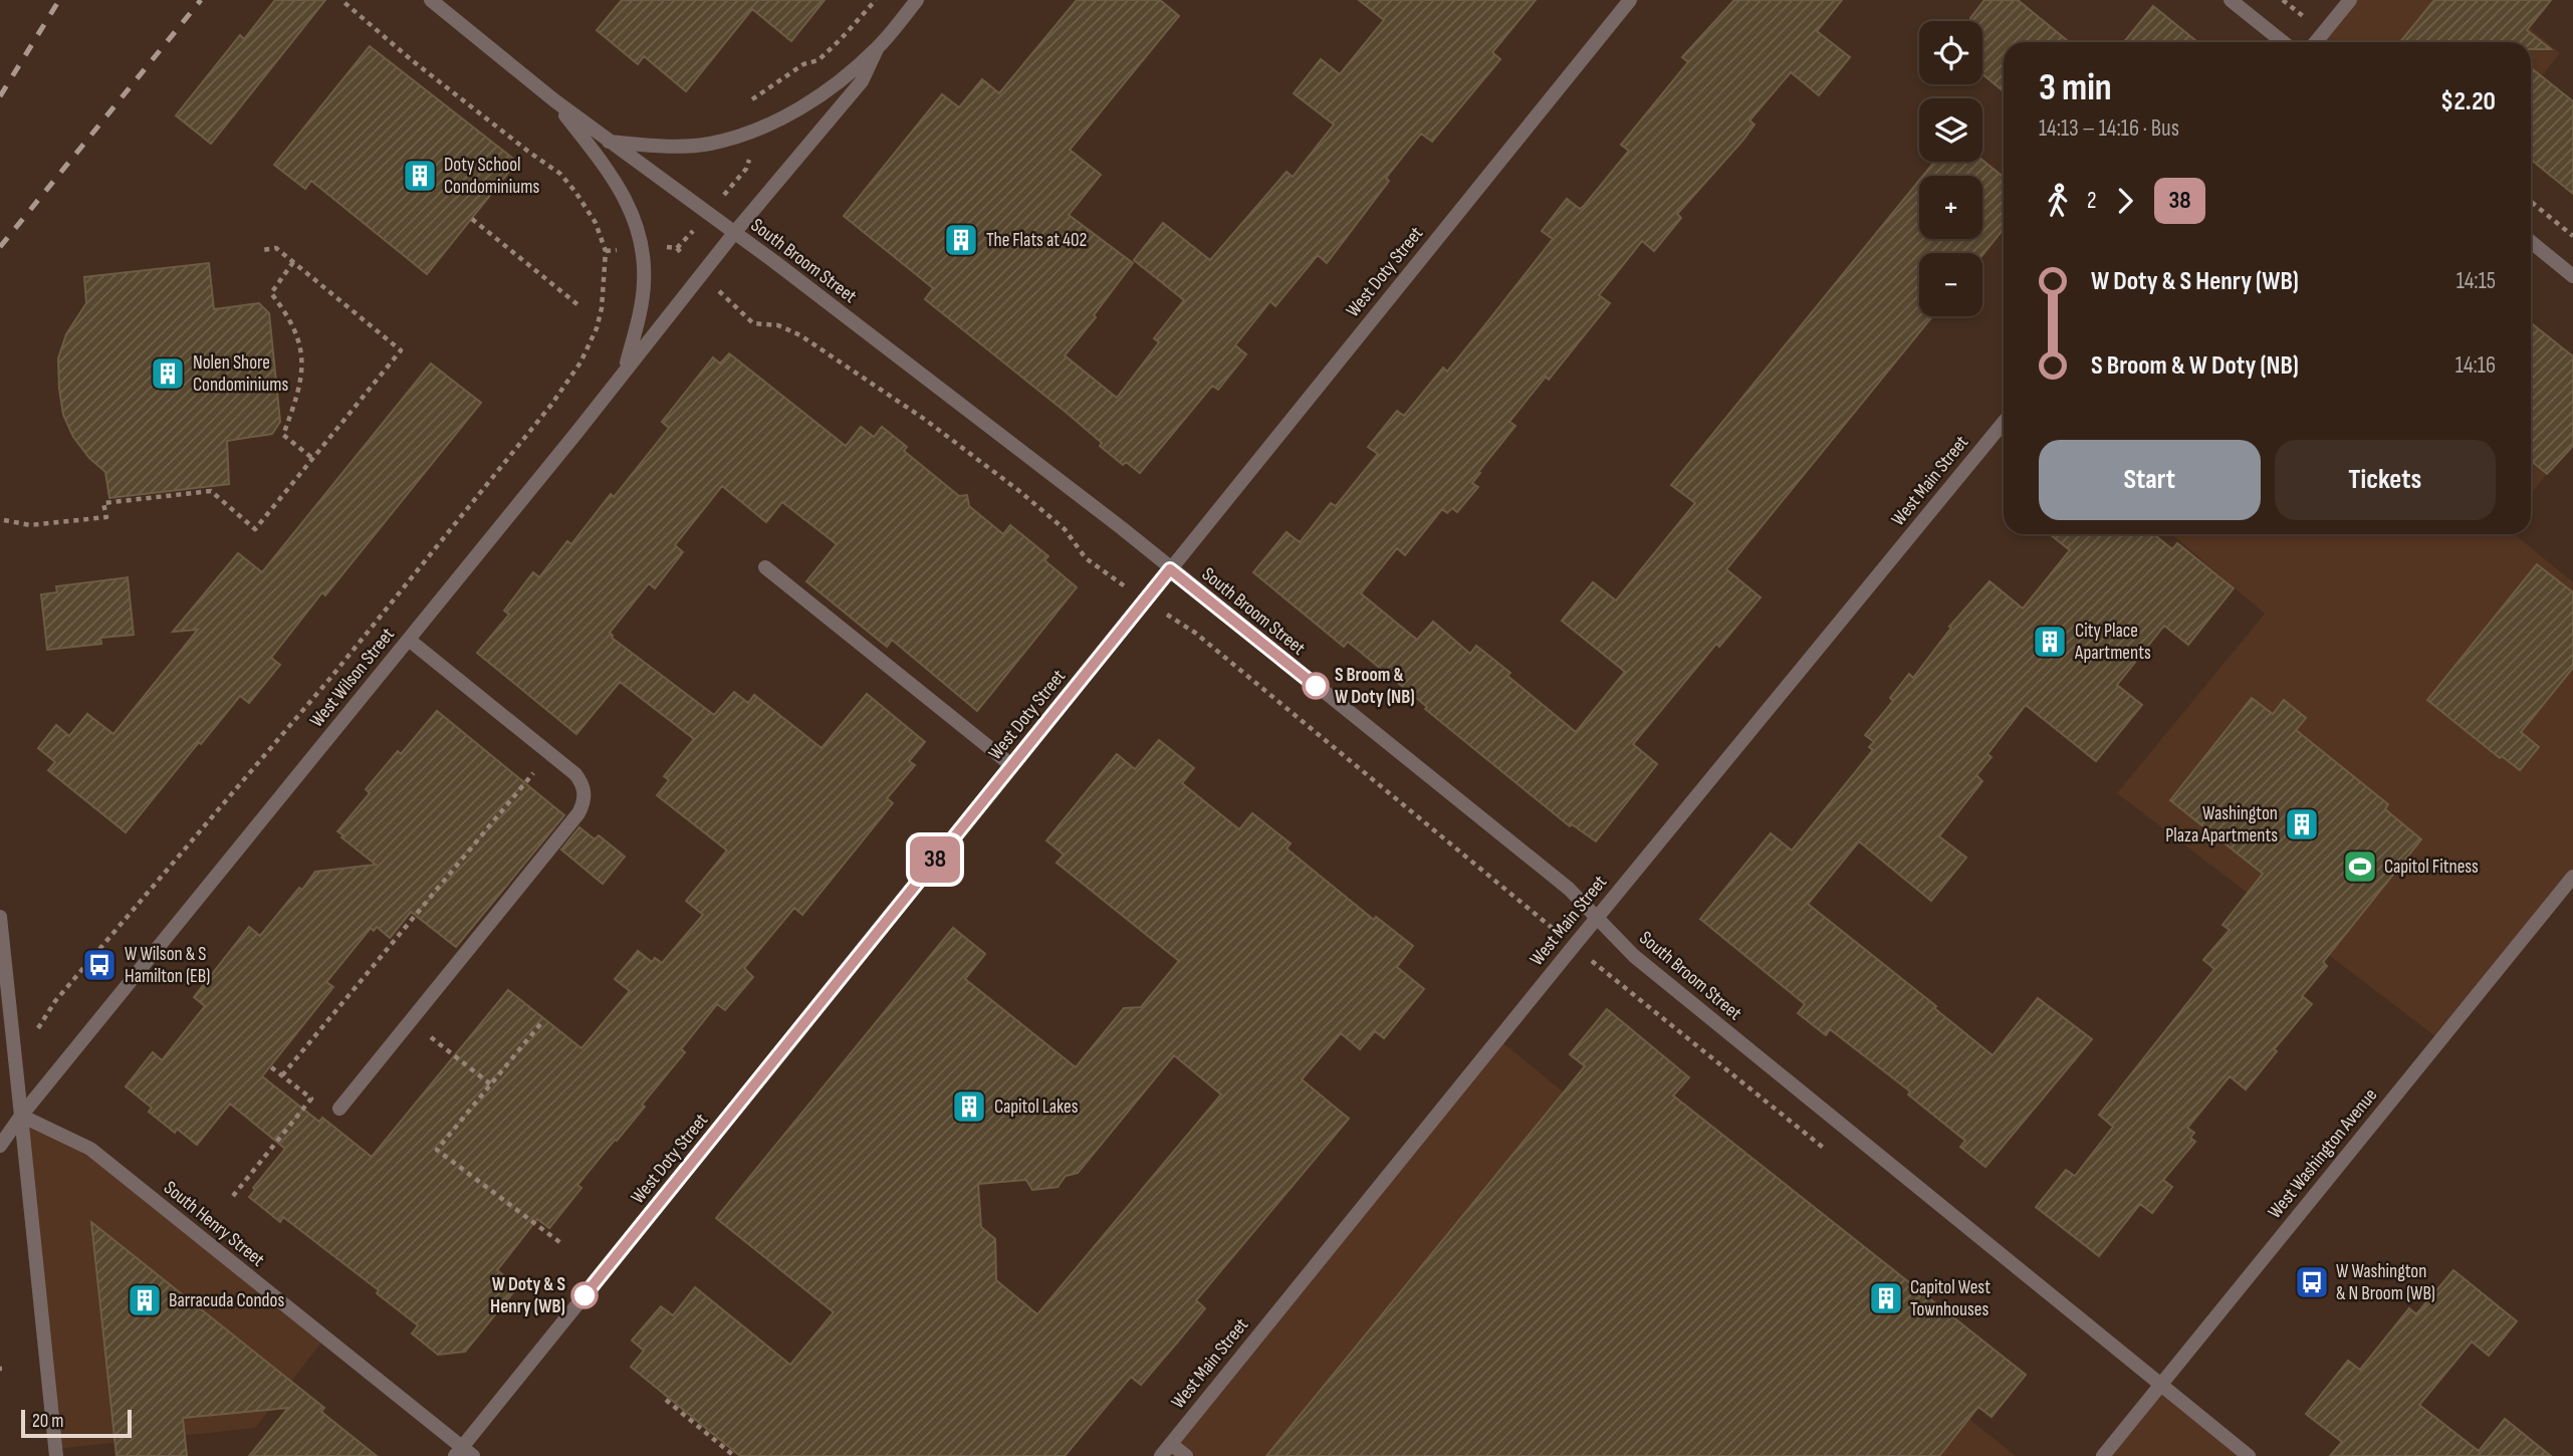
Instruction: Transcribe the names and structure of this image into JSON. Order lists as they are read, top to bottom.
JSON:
{
  "streets": {
    "street": [
      "South Broom Street",
      "West Doty Street",
      "West Main Street",
      "West Wilson Street",
      "West Washington Avenue",
      "South Henry Street"
    ]
  },
  "crossings": [
    ["South Broom Street", "West Doty Street"],
    ["South Broom Street", "West Main Street"],
    ["South Broom Street", "West Wilson Street"],
    ["South Broom Street", "West Washington Avenue"],
    ["West Doty Street", "South Henry Street"],
    ["West Wilson Street", "South Henry Street"]
  ],
  "places": {
    "building": [
      "Doty School Condominiums",
      "The Flats at 402",
      "Nolen Shore Condominiums",
      "City Place Apartments",
      "Washington Plaza Apartments",
      "Capitol Lakes",
      "Capitol West Townhouses",
      "Barracuda Condos"
    ],
    "other": ["S Broom & W Doty (NB)", "W Doty & S Henry (WB)"],
    "sports": ["Capitol Fitness"],
    "bus stop": ["W Wilson & S Hamilton (EB)", "W Washington & N Broom (WB)"]
  },
  "lines": ["bus line 38"],
  "scale_bar": "20 m",
  "page": {
    "on_map": "38",
    "map_buttons": ["+", "−"],
    "heading": ["3 min", "14:13 – 14:16 · Bus", "$2.20"],
    "legs": ["2", "38"],
    "list": [
      {
        "name": "W Doty & S Henry (WB)",
        "value": "14:15"
      },
      {
        "name": "S Broom & W Doty (NB)",
        "value": "14:16"
      }
    ],
    "buttons": ["Start", "Tickets"],
    "scale": "20 m"
  }
}
